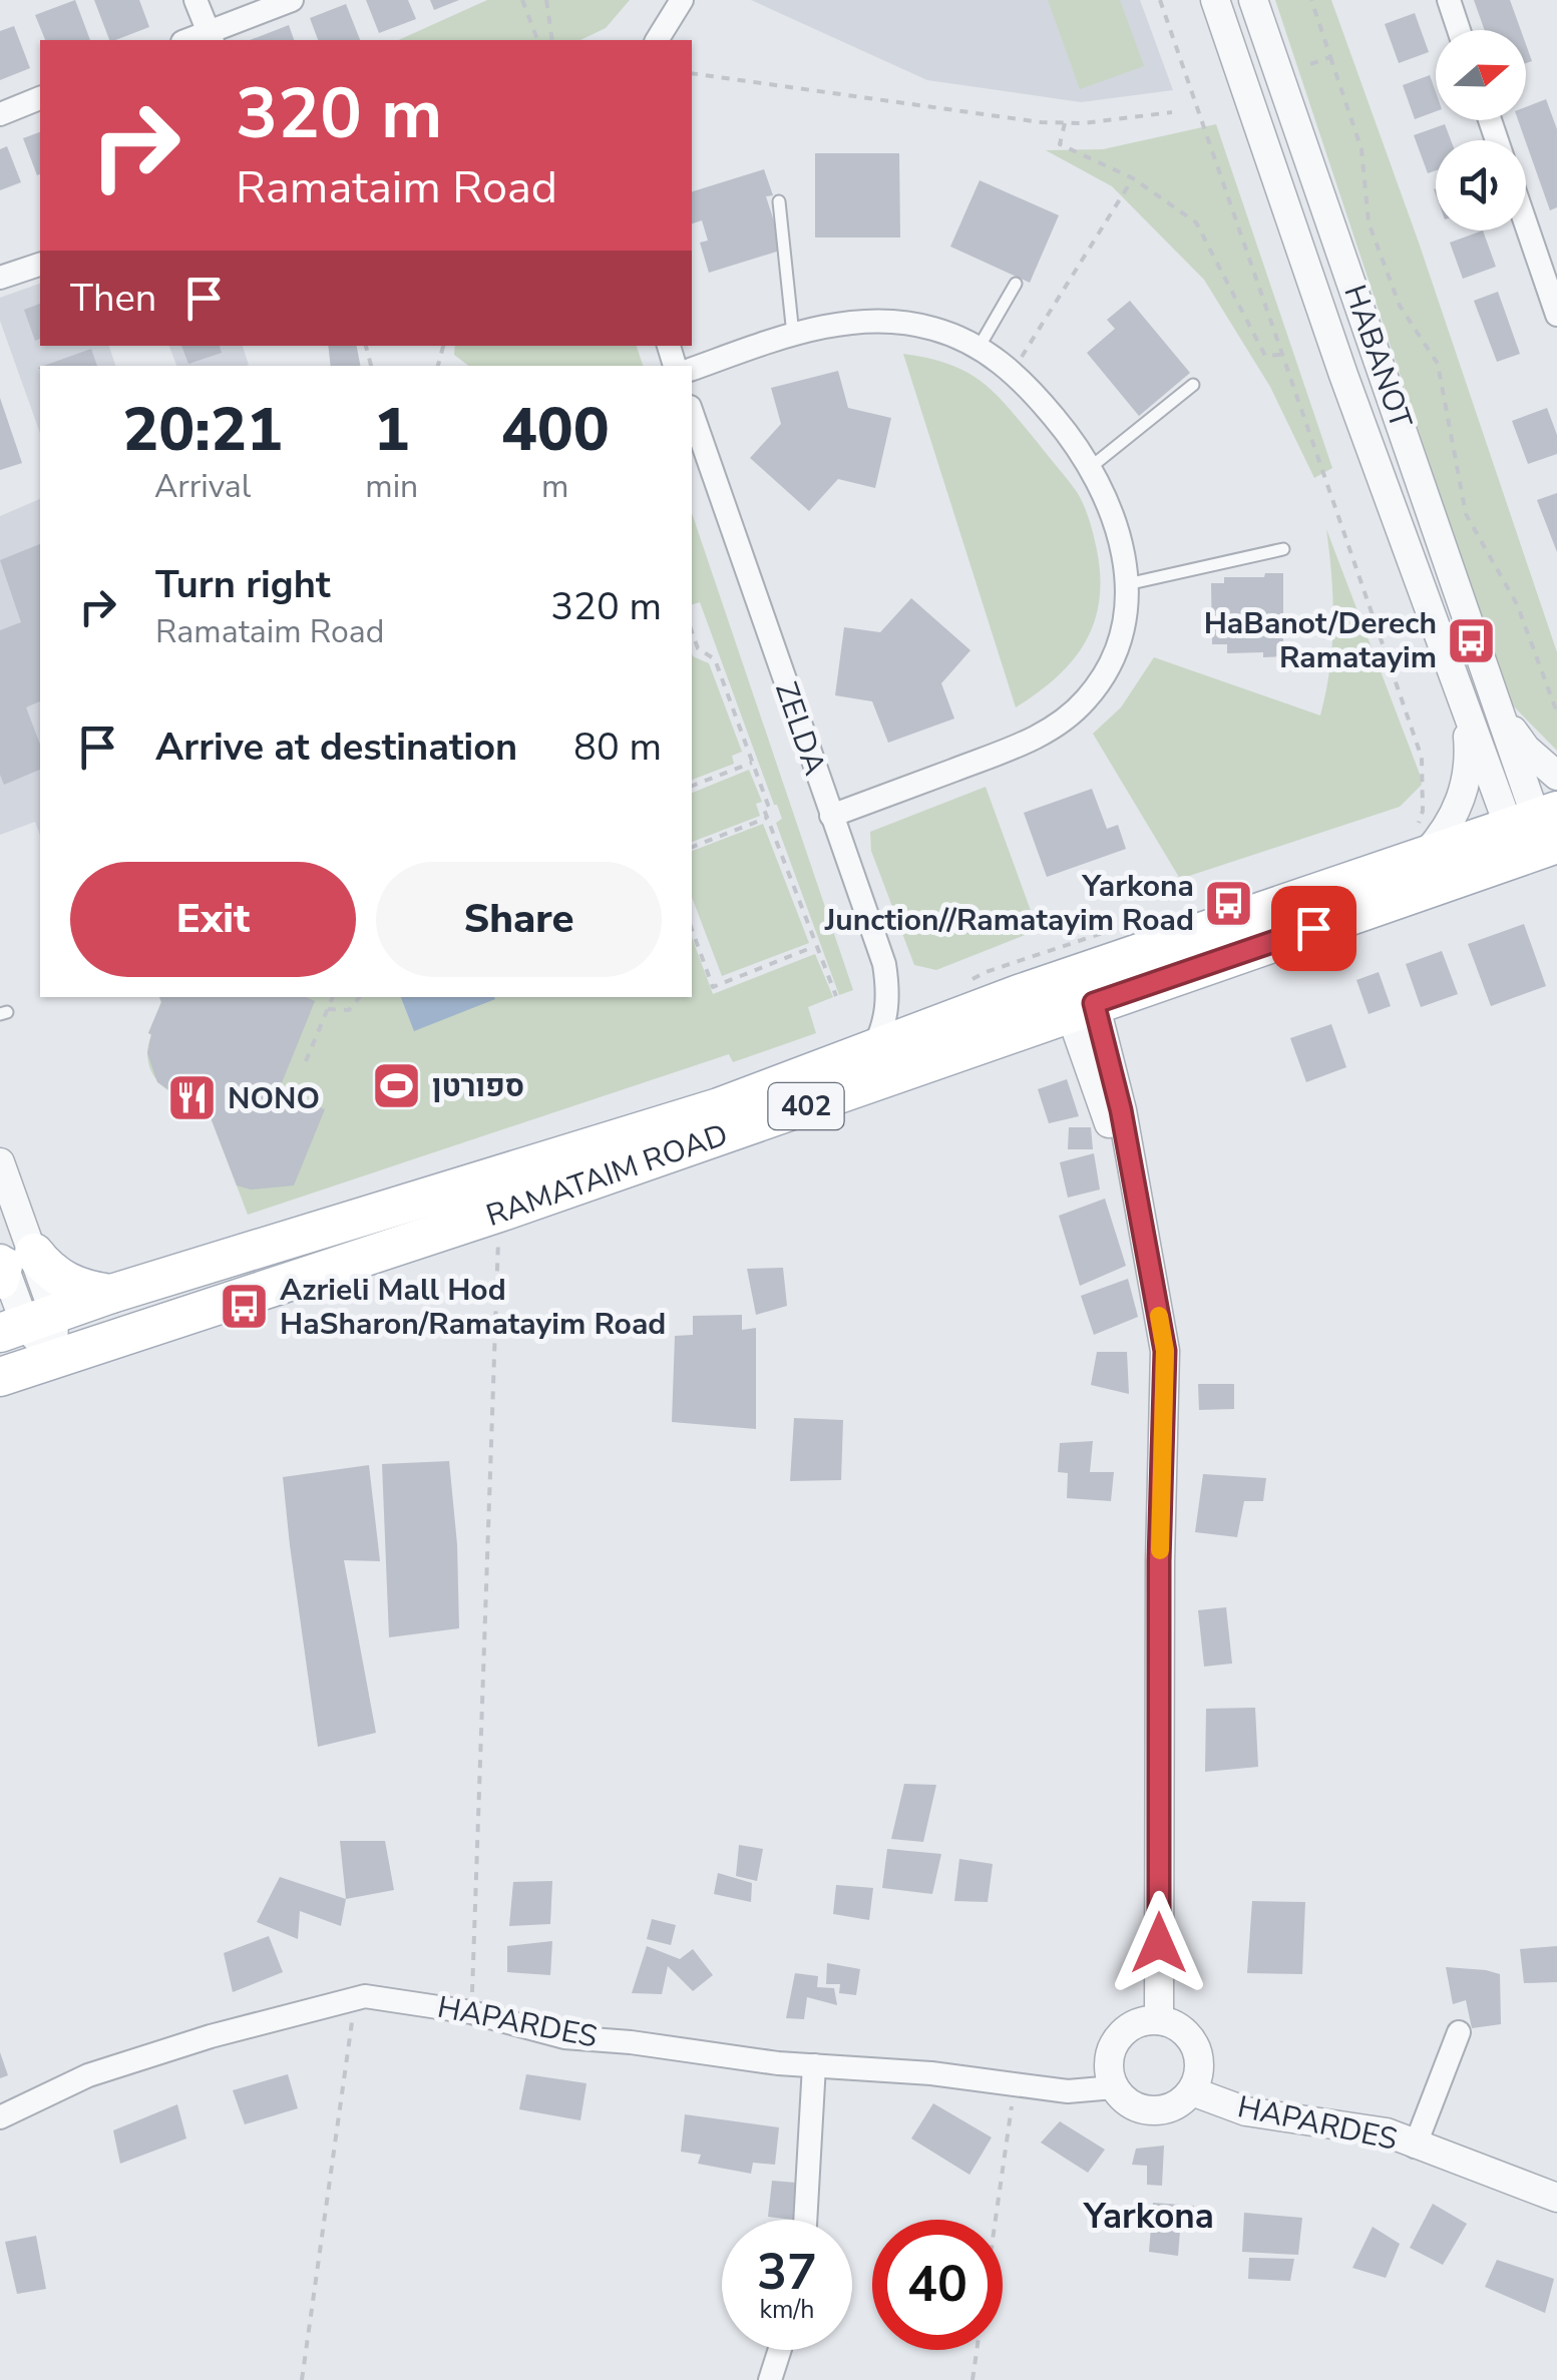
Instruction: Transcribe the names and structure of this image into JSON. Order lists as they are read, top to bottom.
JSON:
{
  "streets": {
    "main road": ["402", "RAMATAIM ROAD"],
    "street": ["HABANOT", "ZELDA", "HAPARDES"]
  },
  "crossings": [
    ["HABANOT", "RAMATAIM ROAD"],
    ["ZELDA", "RAMATAIM ROAD"],
    ["402", "RAMATAIM ROAD"]
  ],
  "districts": ["Yarkona"],
  "places": {
    "bus stop": ["HaBanot/Derech Ramatayim", "Yarkona Junction//Ramatayim Road", "Azrieli Mall Hod HaSharon/Ramatayim Road"],
    "sports": ["ספורטן"],
    "restaurant": ["NONO"]
  },
  "north": "right",
  "page": {
    "turn": ["320 m", "Ramataim Road"],
    "then": "Then",
    "eta": [
      "20:21",
      "Arrival",
      "1",
      "min",
      "400",
      "m"
    ],
    "list": [
      {
        "name": "Turn right",
        "note": "Ramataim Road",
        "value": "320 m"
      },
      {
        "name": "Arrive at destination",
        "value": "80 m"
      }
    ],
    "buttons": ["Exit", "Share"],
    "speed": "37 km/h",
    "limit": "40"
  }
}
